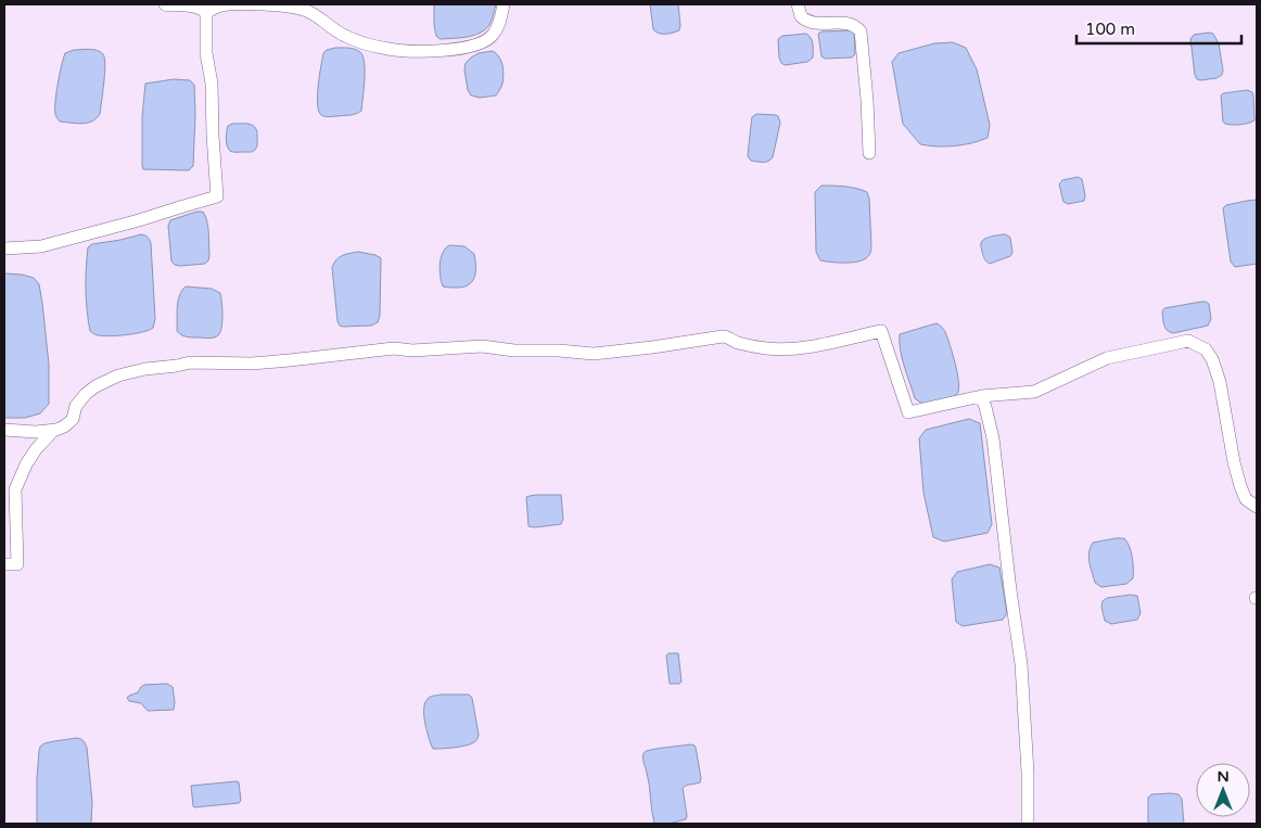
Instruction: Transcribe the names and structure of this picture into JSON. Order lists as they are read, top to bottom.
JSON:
{
  "scale_bar": "100 m",
  "north": "top"
}
